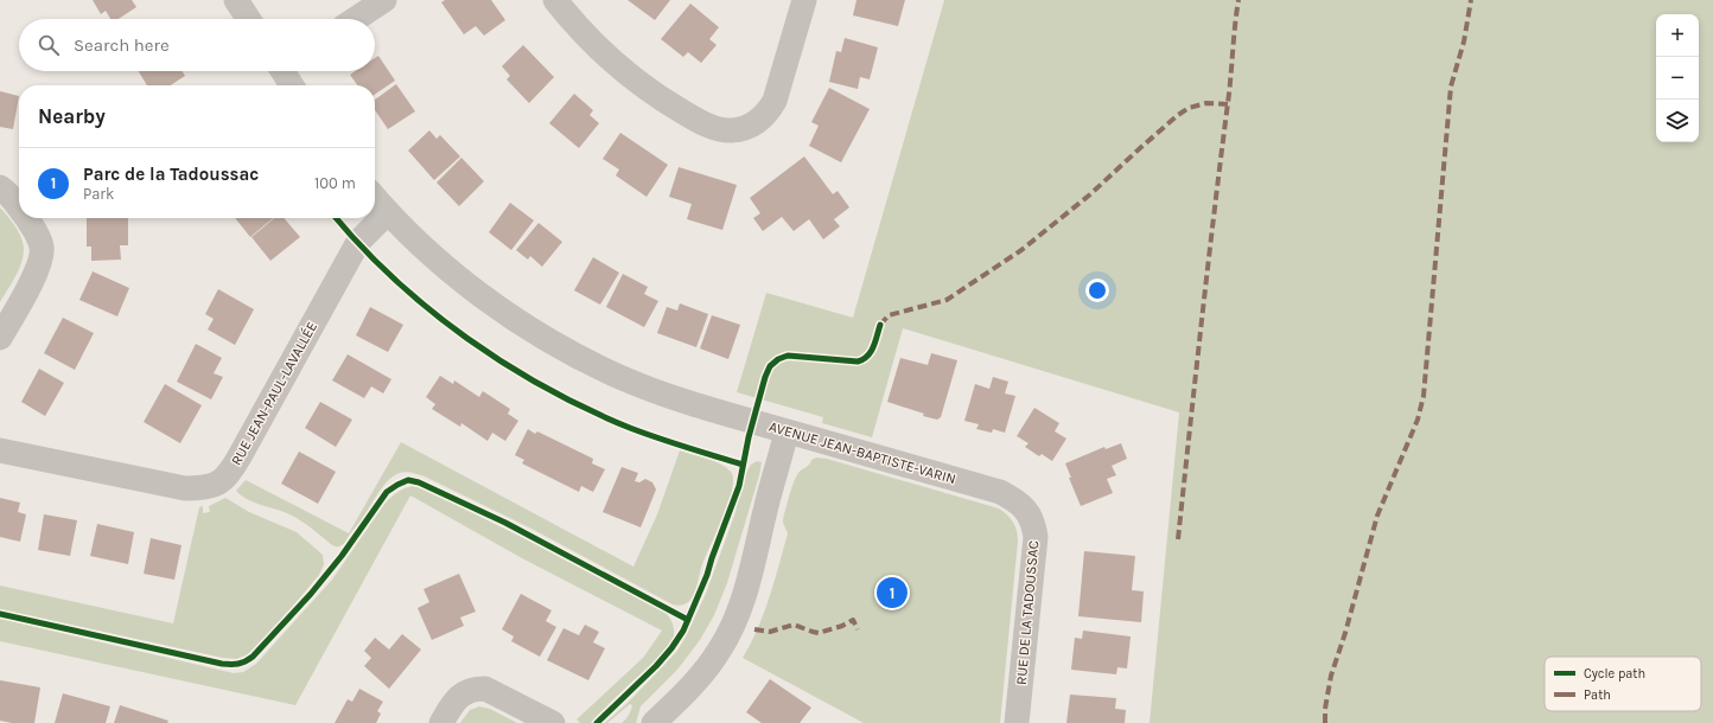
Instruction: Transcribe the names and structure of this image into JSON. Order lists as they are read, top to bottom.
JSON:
{
  "streets": {
    "street": ["RUE JEAN-PAUL-LAVALLÉE", "AVENUE JEAN-BAPTISTE-VARIN", "RUE DE LA TADOUSSAC"]
  },
  "crossings": [
    ["RUE JEAN-PAUL-LAVALLÉE", "AVENUE JEAN-BAPTISTE-VARIN"],
    ["AVENUE JEAN-BAPTISTE-VARIN", "RUE DE LA TADOUSSAC"]
  ],
  "legend": ["Cycle path", "Path"],
  "page": {
    "map_buttons": ["+", "−"],
    "search": "Search here",
    "heading": "Nearby",
    "list": [
      {
        "mark": "1",
        "name": "Parc de la Tadoussac",
        "note": "Park",
        "value": "100 m"
      }
    ],
    "pins": "1"
  }
}
